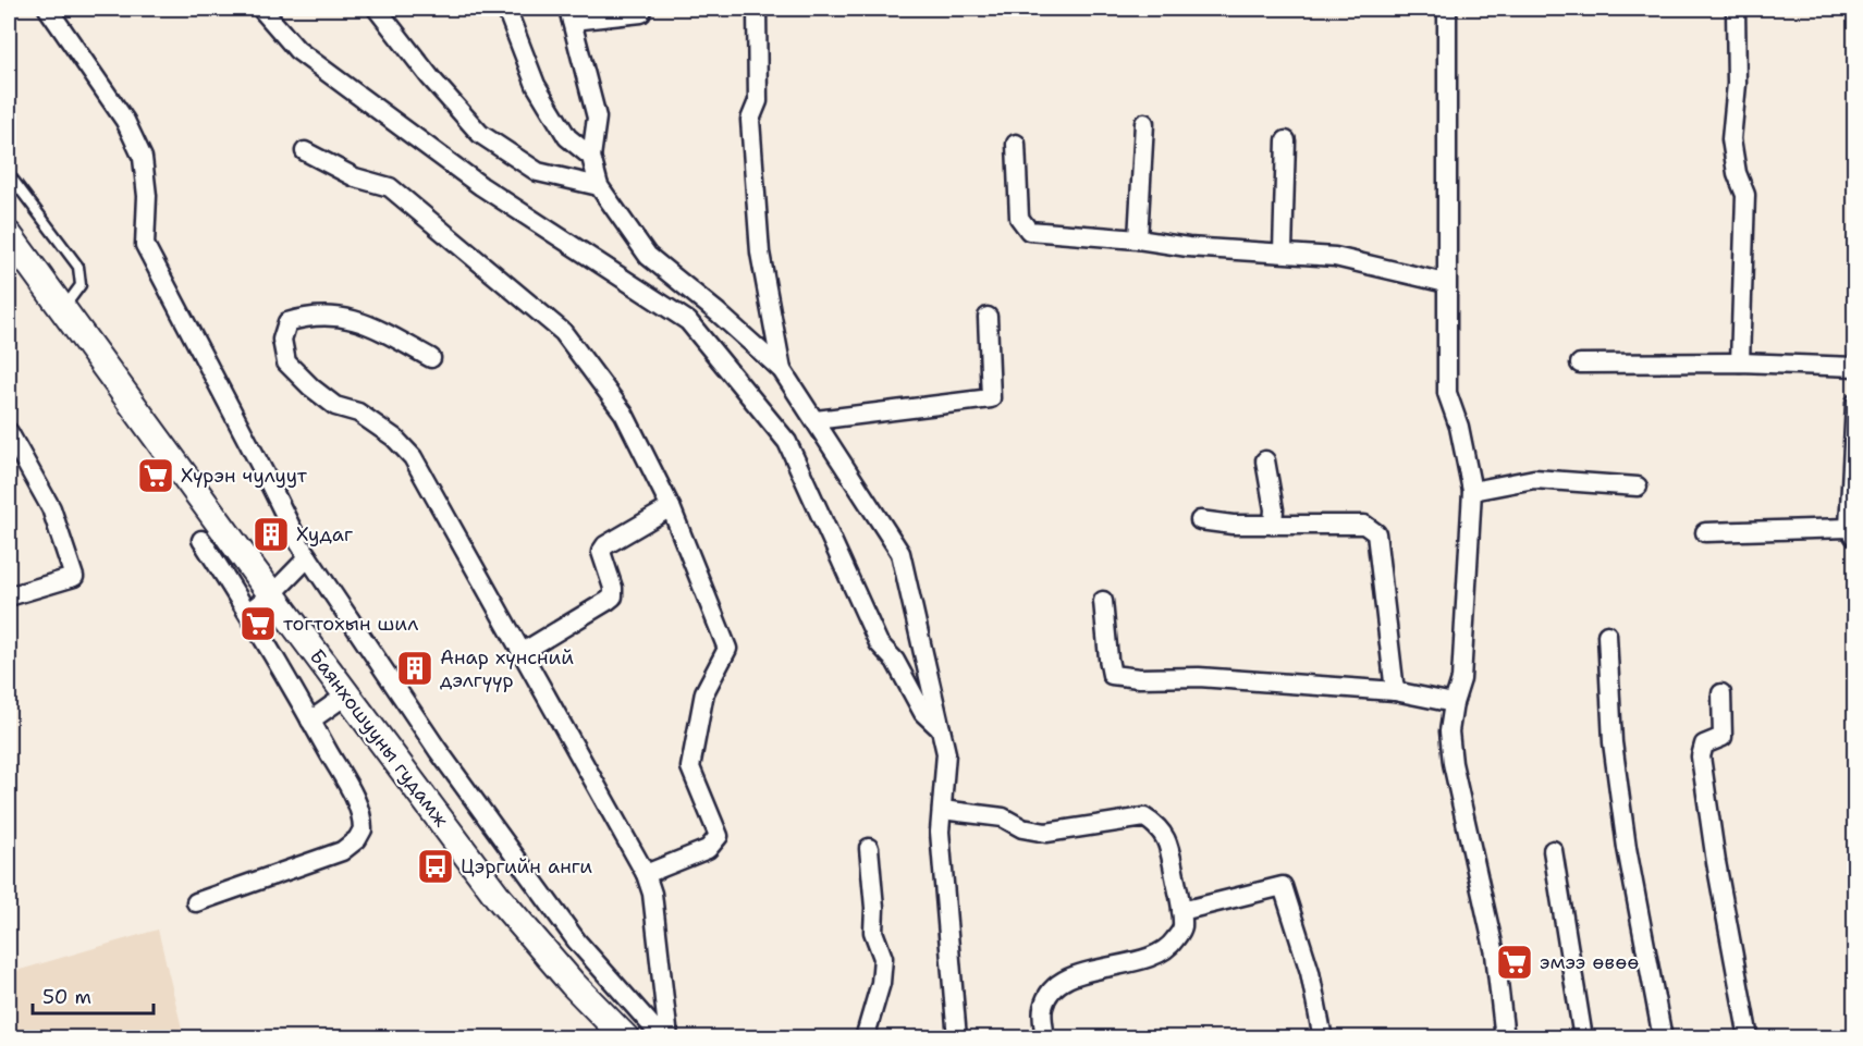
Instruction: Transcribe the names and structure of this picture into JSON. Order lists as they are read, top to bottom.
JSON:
{
  "streets": {
    "main road": ["Баянхошууны гудамж"]
  },
  "places": {
    "supermarket": ["Хүрэн чулуут", "тогтохын шил", "эмээ өвөө"],
    "building": ["Худаг", "Анар хүнсний дэлгүүр"],
    "bus stop": ["Цэргийн анги"]
  },
  "scale_bar": "50 m"
}
